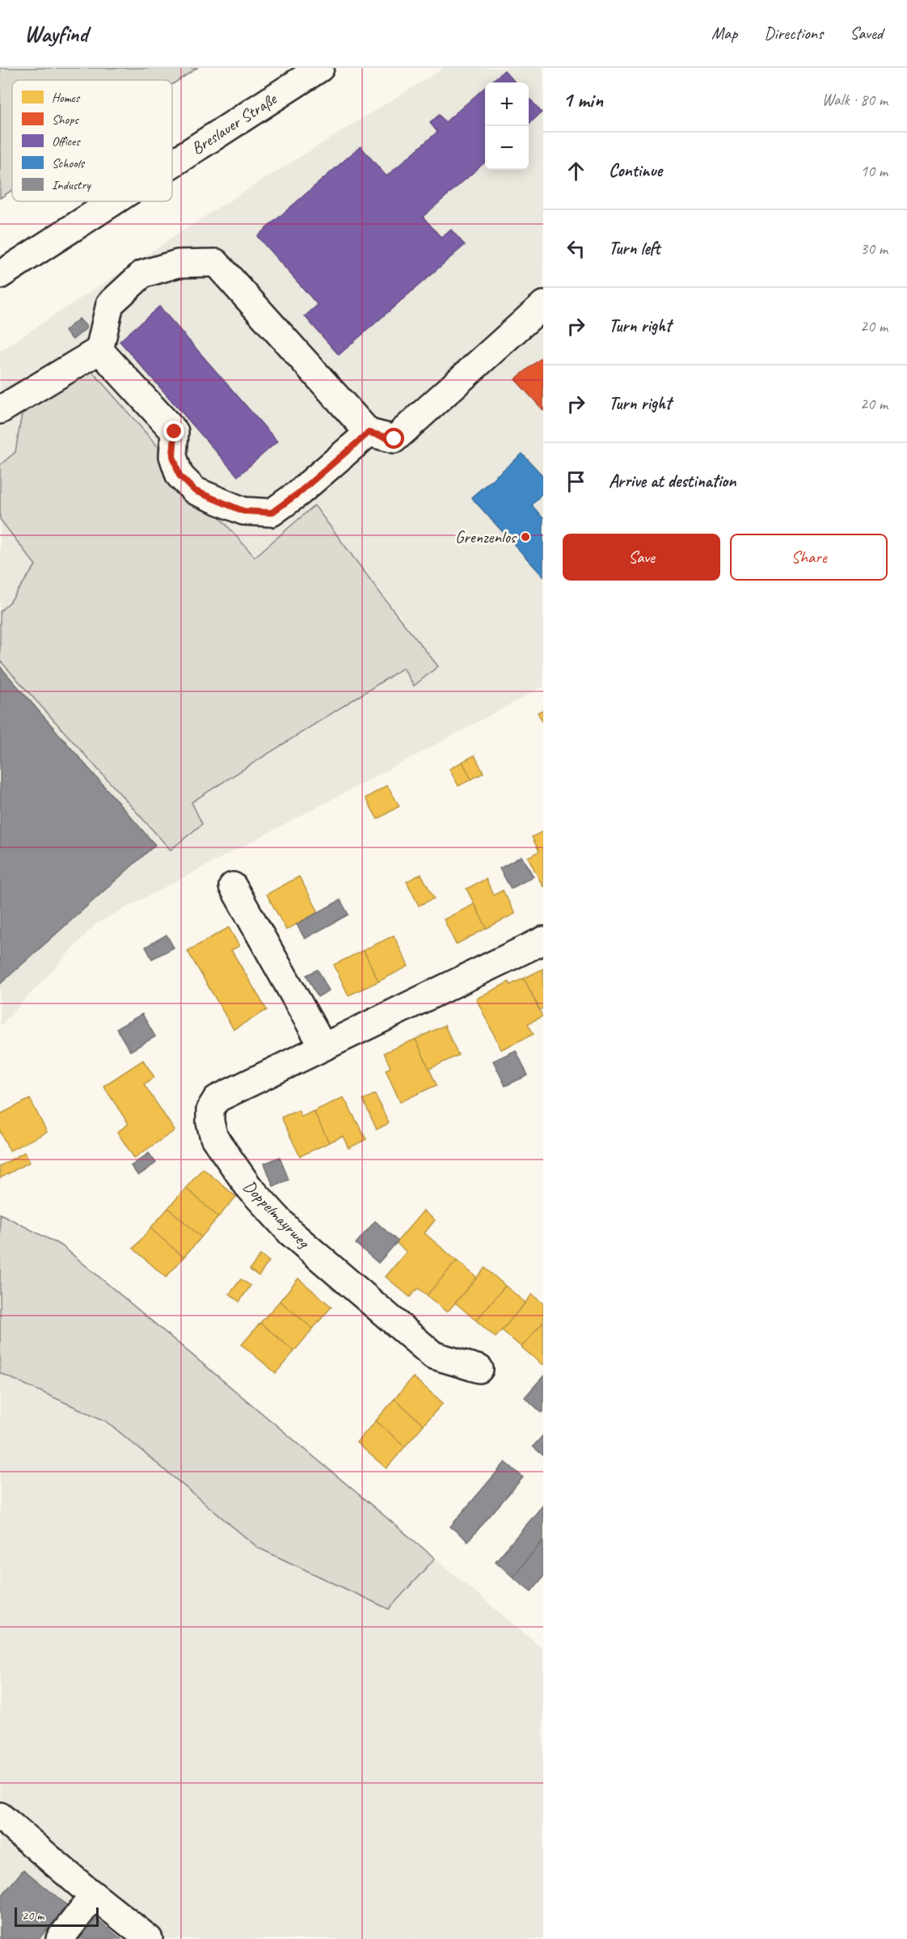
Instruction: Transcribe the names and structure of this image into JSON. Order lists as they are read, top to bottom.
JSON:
{
  "streets": {
    "street": ["Breslauer Straße", "Doppelmayrweg"]
  },
  "places": ["Grenzenlos"],
  "legend": [
    "Homes",
    "Shops",
    "Offices",
    "Schools",
    "Industry"
  ],
  "scale_bar": "20 m",
  "page": {
    "header": "Wayfind",
    "nav": ["Map", "Directions", "Saved"],
    "heading": ["1 min", "Walk · 80 m"],
    "map_buttons": ["+", "−"],
    "list": [
      ["Continue", "10 m"],
      ["Turn left", "30 m"],
      ["Turn right", "20 m"],
      ["Turn right", "20 m"],
      "Arrive at destination"
    ],
    "buttons": ["Save", "Share"],
    "scale": "20 m"
  }
}
